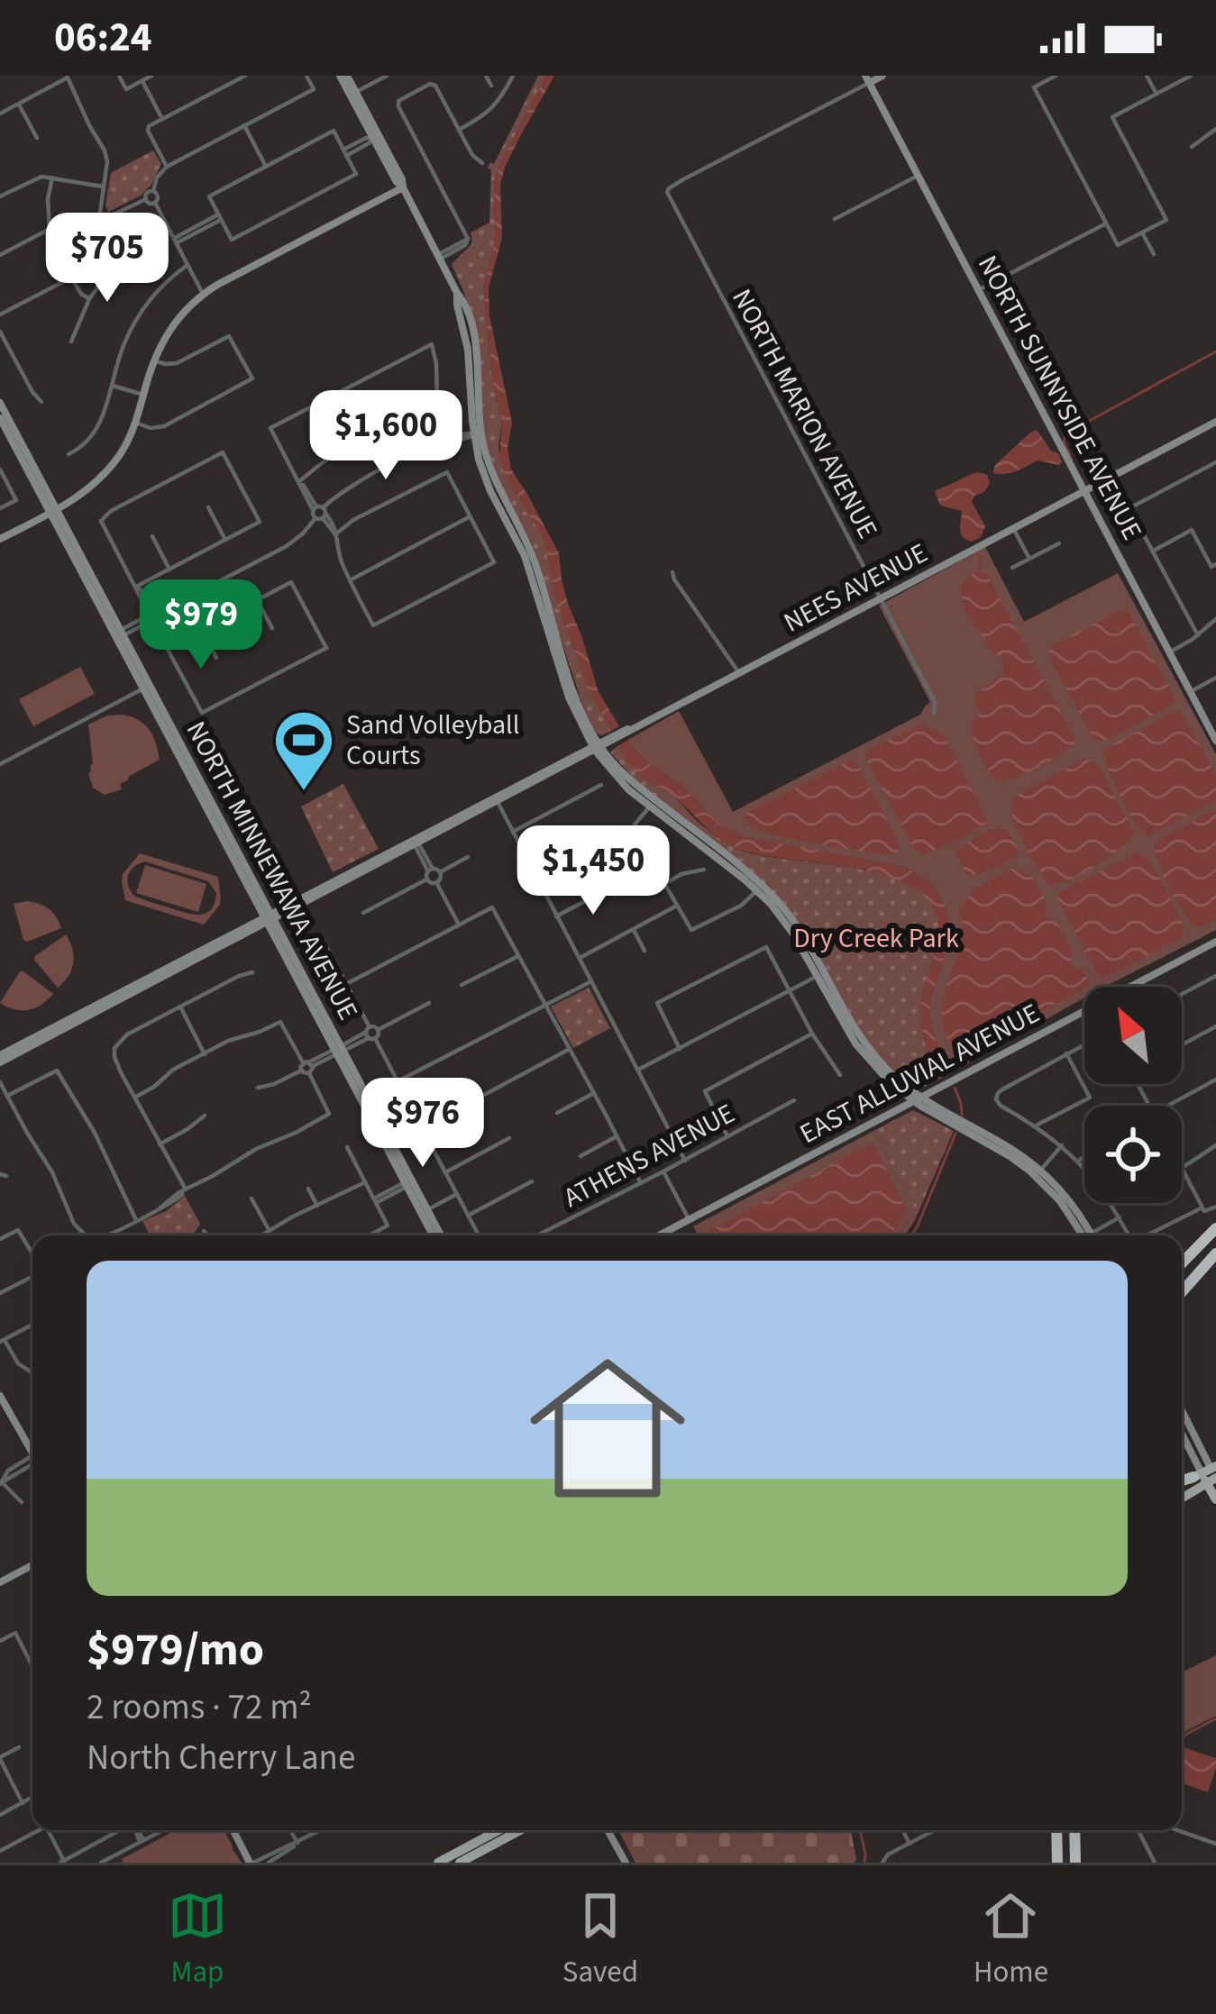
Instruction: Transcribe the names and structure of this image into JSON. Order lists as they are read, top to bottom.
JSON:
{
  "streets": {
    "main road": [
      "NORTH SUNNYSIDE AVENUE",
      "NEES AVENUE",
      "NORTH MINNEWAWA AVENUE",
      "EAST ALLUVIAL AVENUE"
    ],
    "street": ["NORTH MARION AVENUE", "ATHENS AVENUE"]
  },
  "crossings": [
    ["NORTH SUNNYSIDE AVENUE", "NORTH MARION AVENUE"],
    ["NORTH SUNNYSIDE AVENUE", "NEES AVENUE"],
    ["NORTH MARION AVENUE", "NEES AVENUE"],
    ["NEES AVENUE", "NORTH MINNEWAWA AVENUE"]
  ],
  "parks": ["Dry Creek Park"],
  "places": {
    "sports": ["Sand Volleyball Courts"]
  },
  "north": "top left",
  "page": {
    "status": "06:24",
    "price": [
      "$705",
      "$1,600",
      "$979",
      "$1,450",
      "$976"
    ],
    "list": [
      {
        "name": "$979/mo",
        "note": "2 rooms · 72 m² · North Cherry Lane"
      }
    ],
    "tabs": ["Map", "Saved", "Home"]
  }
}
